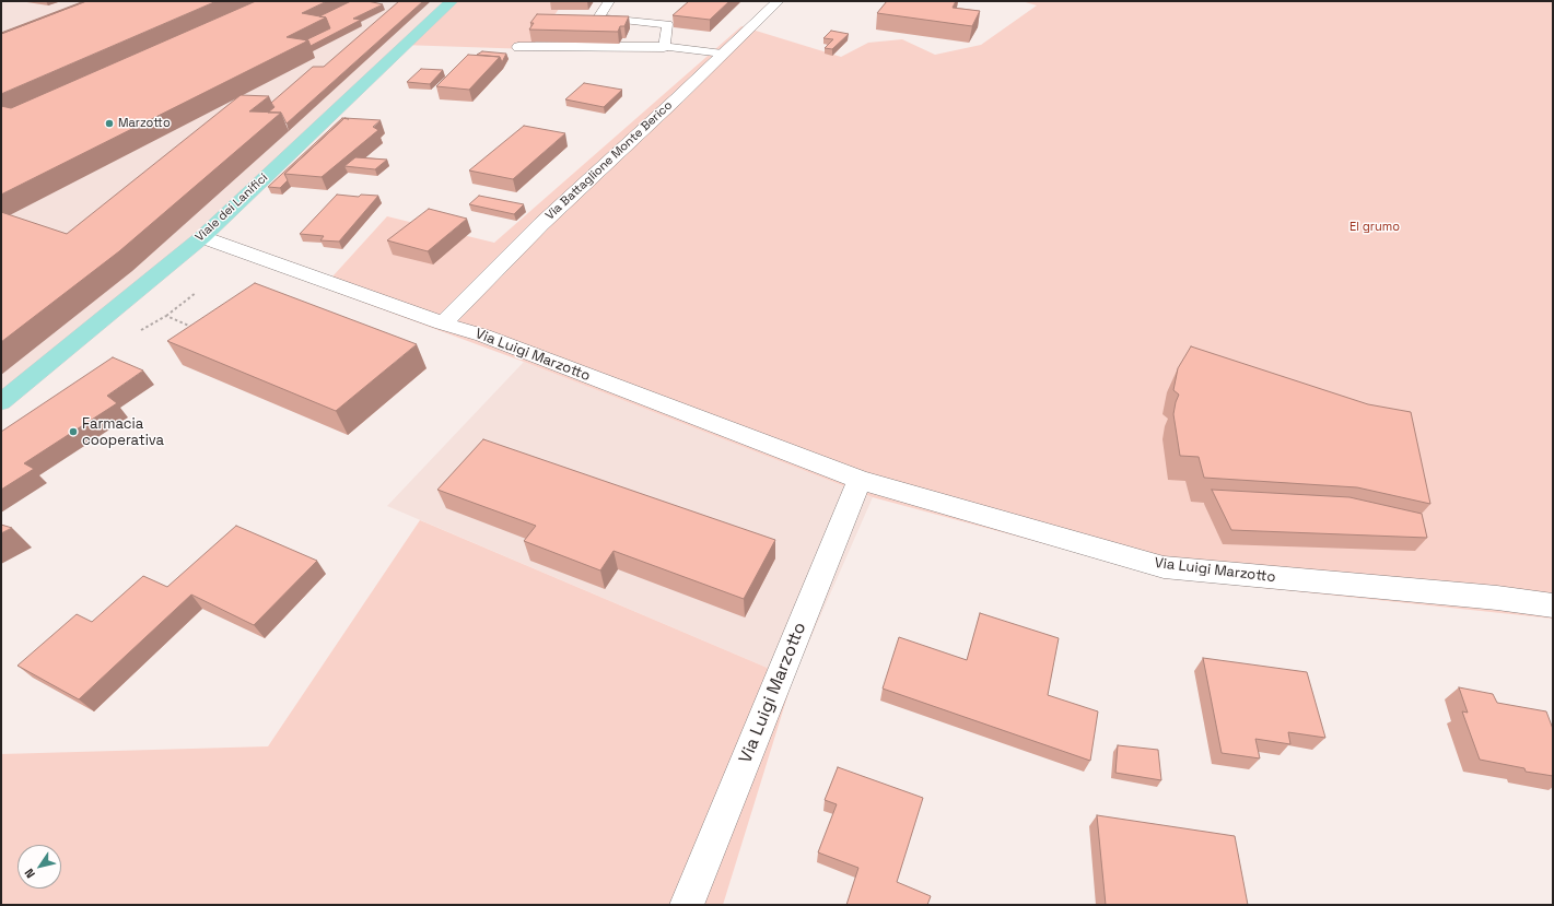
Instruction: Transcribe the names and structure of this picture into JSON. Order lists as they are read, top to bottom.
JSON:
{
  "streets": {
    "main road": ["Viale dei Lanifici"],
    "street": ["Via Battaglione Monte Berico", "Via Luigi Marzotto"]
  },
  "crossings": [
    ["Via Battaglione Monte Berico", "Via Luigi Marzotto"],
    ["Viale dei Lanifici", "Via Luigi Marzotto"]
  ],
  "parks": ["El grumo"],
  "places": ["Marzotto", "Farmacia cooperativa"],
  "north": "bottom left"
}
